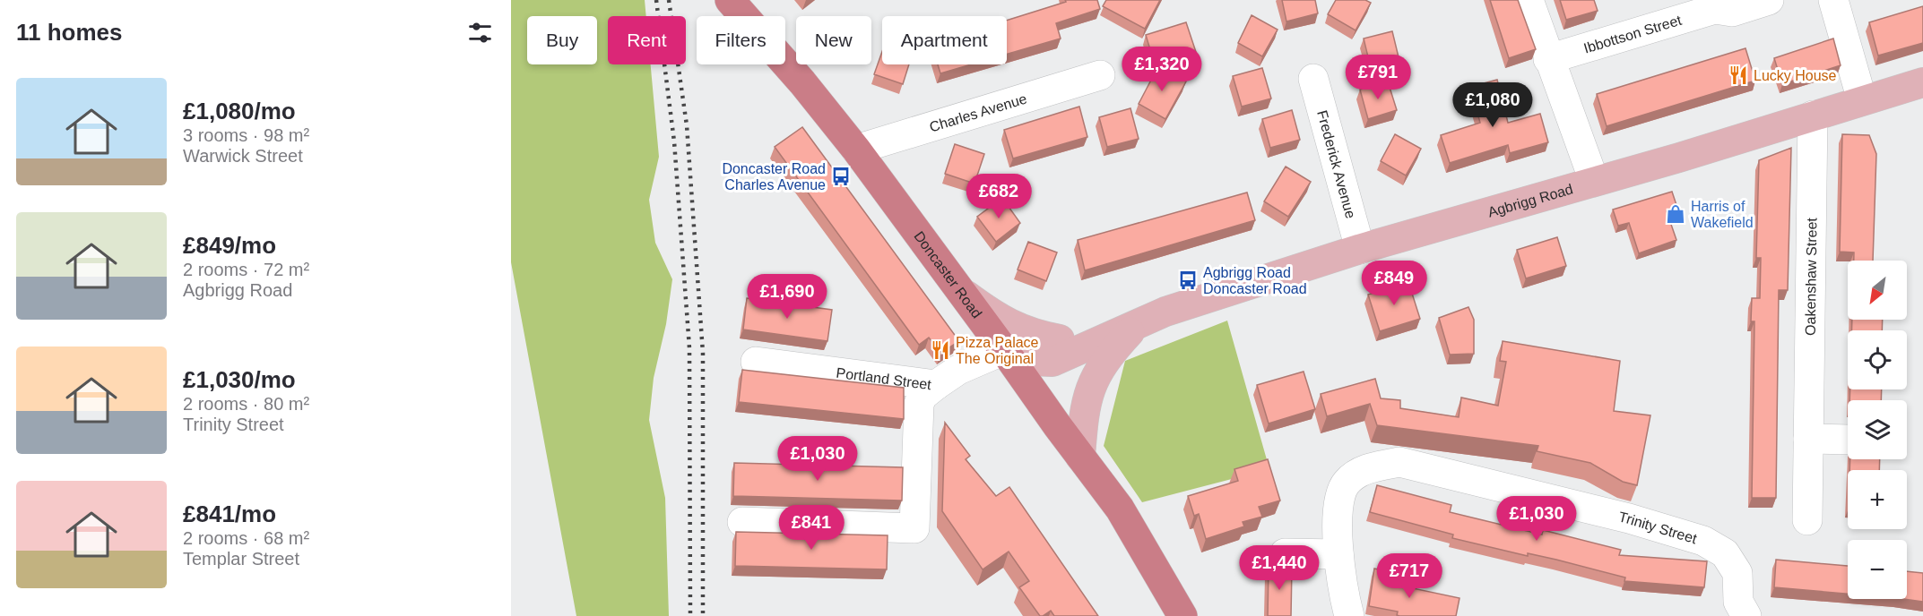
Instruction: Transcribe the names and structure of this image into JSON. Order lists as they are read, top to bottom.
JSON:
{
  "streets": {
    "highway": ["Doncaster Road"],
    "main road": ["Agbrigg Road"],
    "street": [
      "Ibbottson Street",
      "Charles Avenue",
      "Frederick Avenue",
      "Oakenshaw Street",
      "Portland Street",
      "Trinity Street"
    ]
  },
  "crossings": [
    ["Charles Avenue", "Doncaster Road"],
    ["Frederick Avenue", "Agbrigg Road"],
    ["Agbrigg Road", "Doncaster Road"],
    ["Agbrigg Road", "Oakenshaw Street"],
    ["Agbrigg Road", "Portland Street"],
    ["Doncaster Road", "Portland Street"]
  ],
  "places": {
    "restaurant": ["Lucky House", "Pizza Palace The Original"],
    "bus stop": ["Doncaster Road Charles Avenue", "Agbrigg Road Doncaster Road"],
    "shop": ["Harris of Wakefield"]
  },
  "north": "bottom left",
  "page": {
    "heading": "11 homes",
    "chip": [
      "Buy",
      "Rent",
      "Filters",
      "New",
      "Apartment"
    ],
    "price": [
      "£1,320",
      "£791",
      "£1,080",
      "£682",
      "£849",
      "£1,690",
      "£1,030",
      "£1,030",
      "£841",
      "£1,440",
      "£717"
    ],
    "list": [
      {
        "name": "£1,080/mo",
        "note": "3 rooms · 98 m² · Warwick Street"
      },
      {
        "name": "£849/mo",
        "note": "2 rooms · 72 m² · Agbrigg Road"
      },
      {
        "name": "£1,030/mo",
        "note": "2 rooms · 80 m² · Trinity Street"
      },
      {
        "name": "£841/mo",
        "note": "2 rooms · 68 m² · Templar Street"
      }
    ],
    "map_buttons": ["+", "−"]
  }
}
